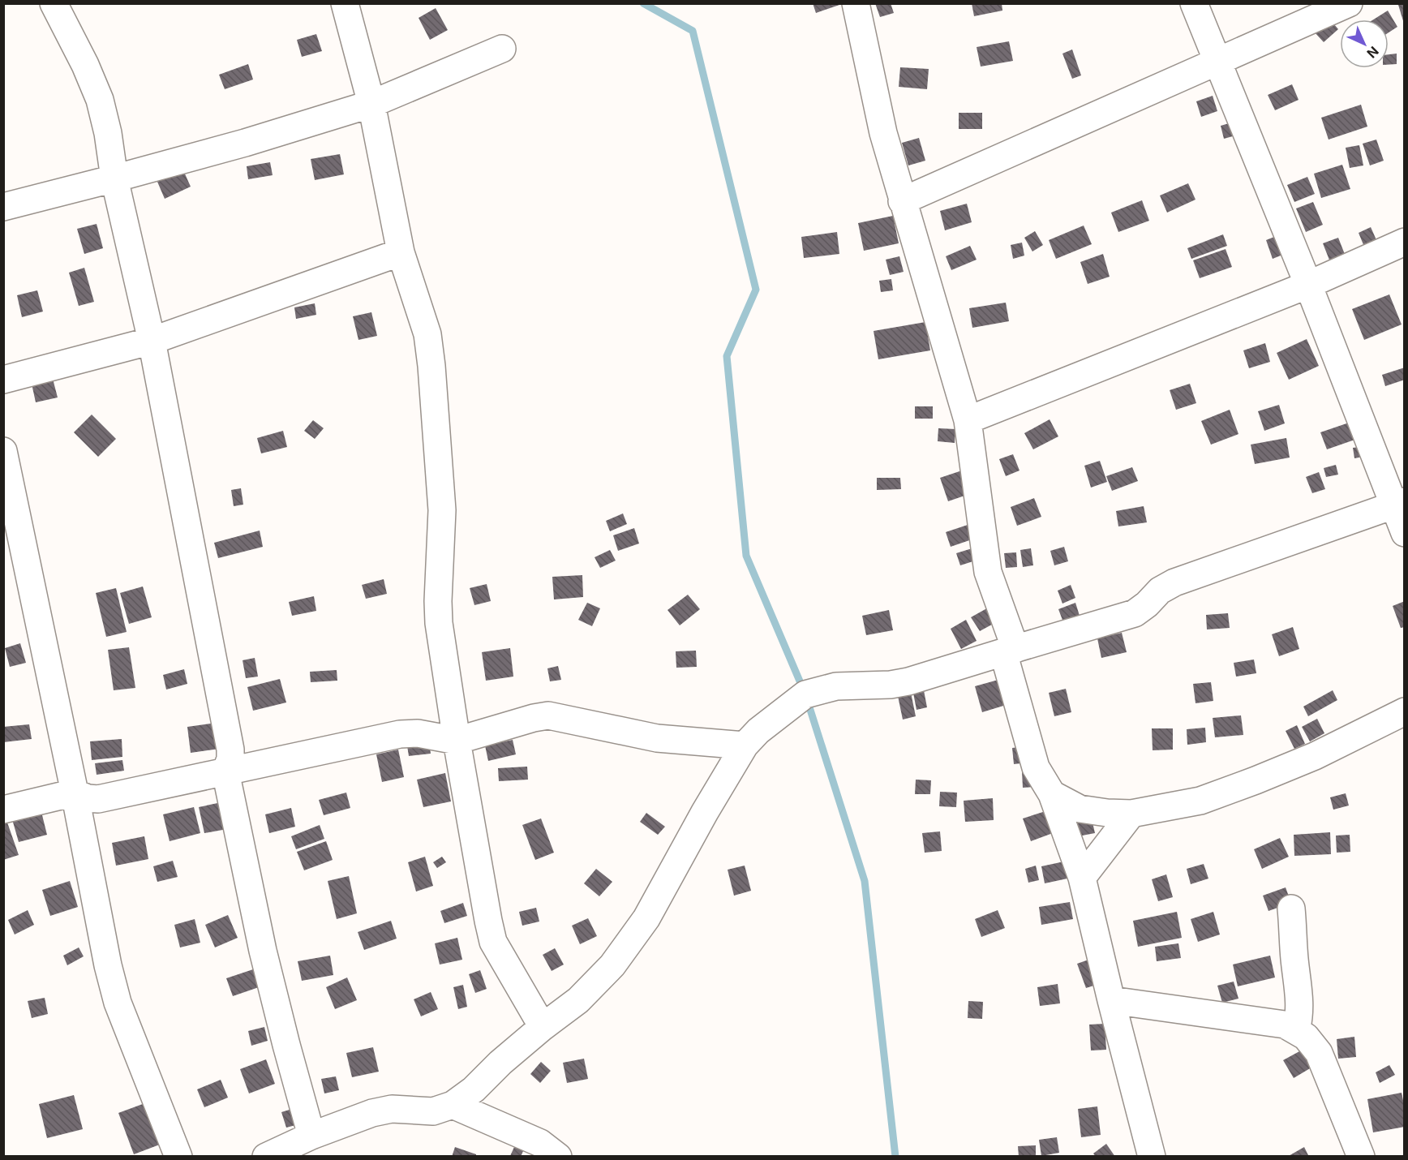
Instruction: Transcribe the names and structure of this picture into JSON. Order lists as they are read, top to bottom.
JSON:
{
  "north": "bottom right"
}
